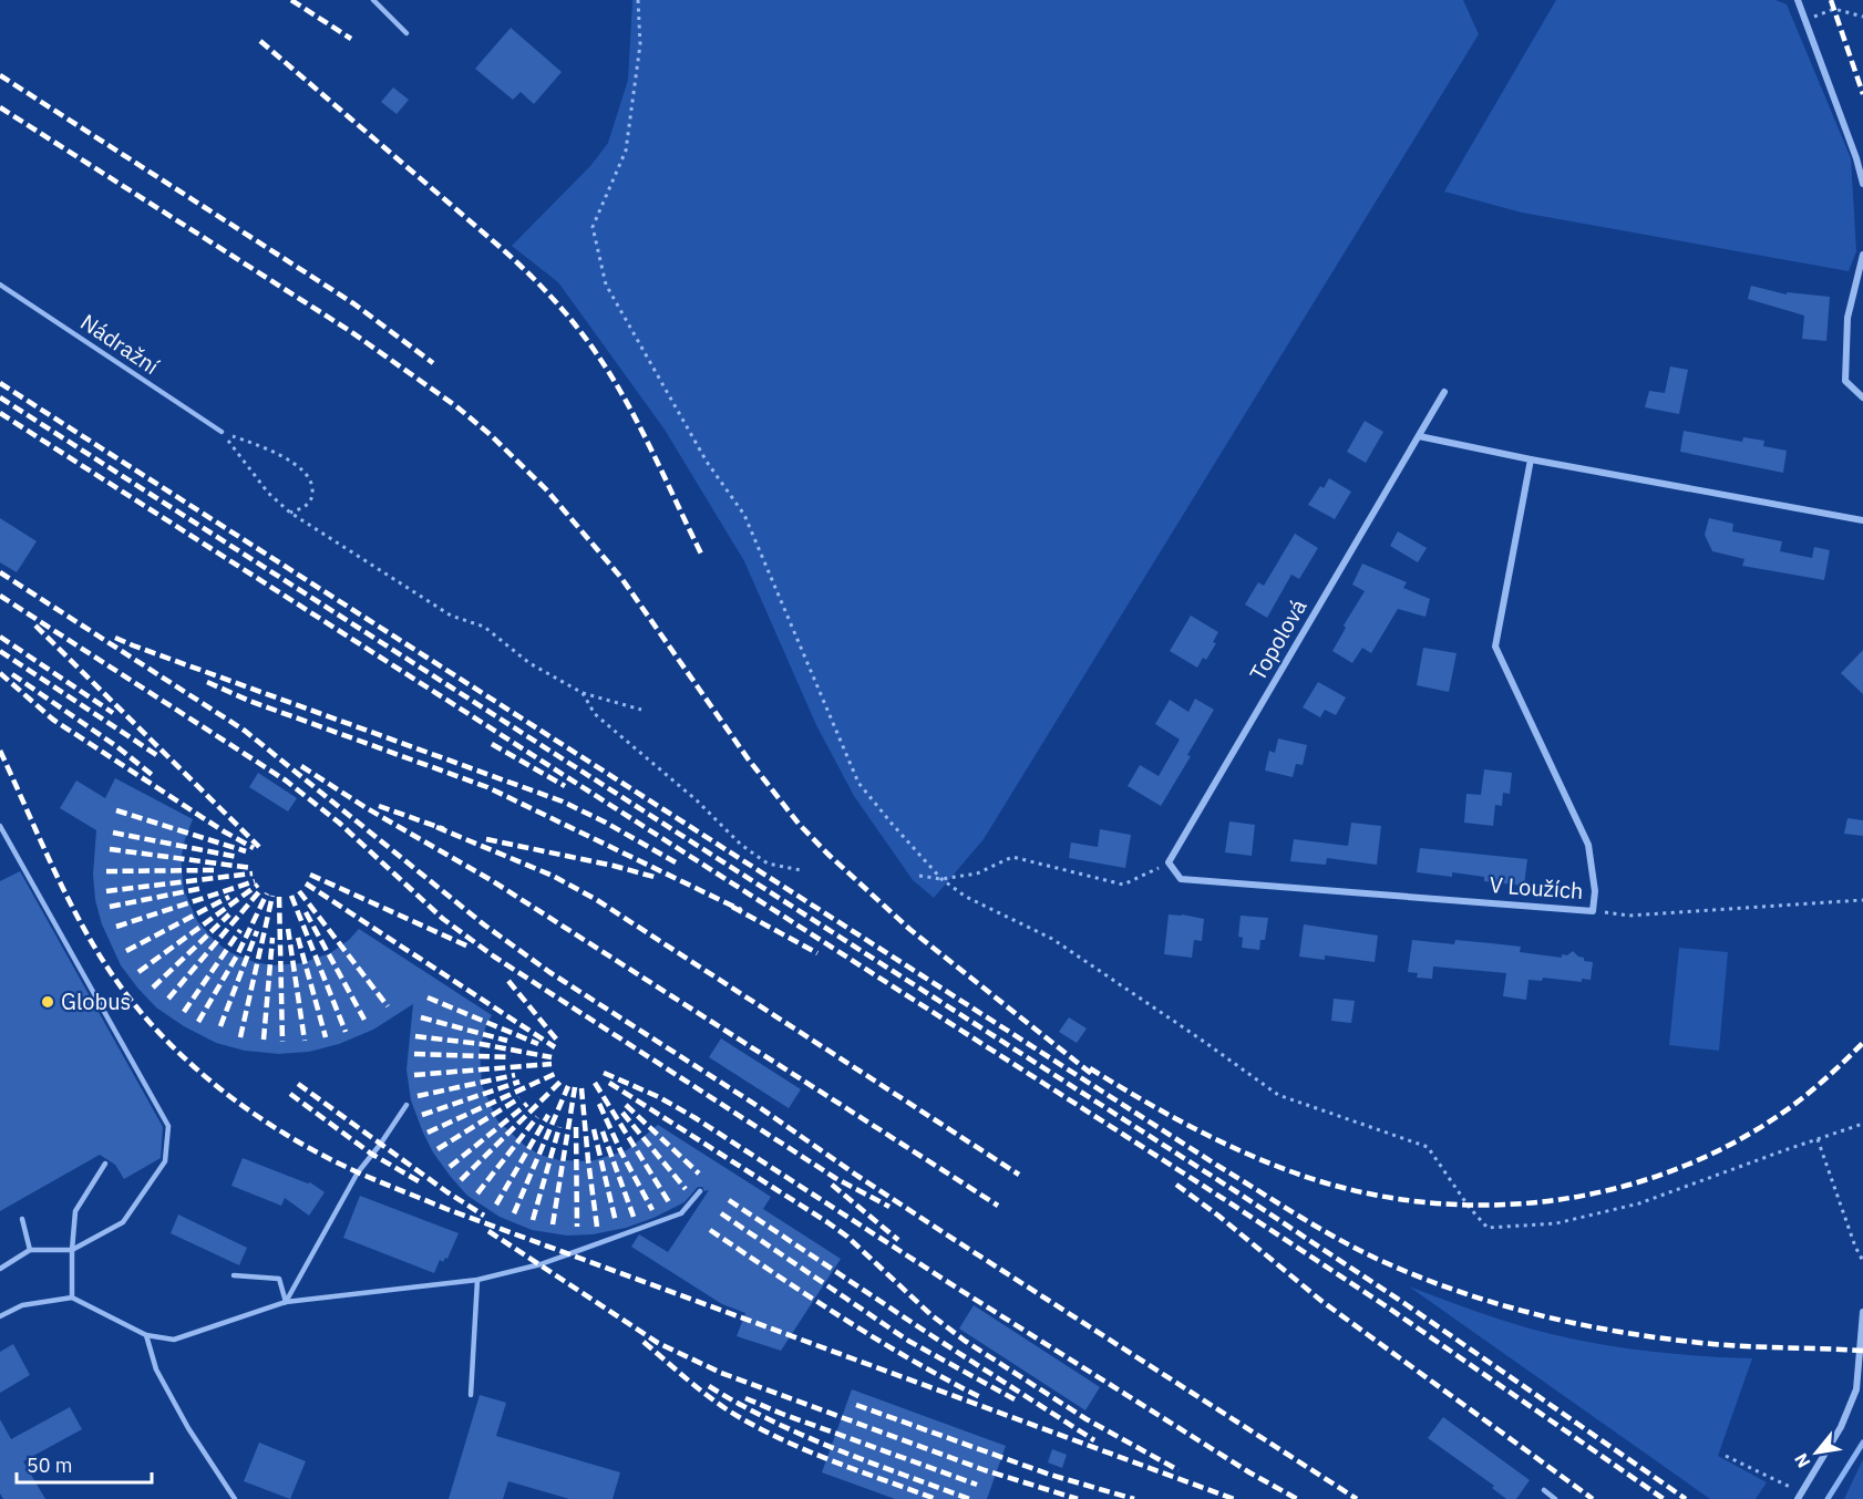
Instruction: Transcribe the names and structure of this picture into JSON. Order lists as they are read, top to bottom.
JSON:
{
  "streets": {
    "street": ["Topolová", "V Loužích"],
    "lane": ["Nádražní"]
  },
  "crossings": [
    ["Topolová", "V Loužích"]
  ],
  "places": ["Globus"],
  "scale_bar": "50 m",
  "north": "bottom left"
}
